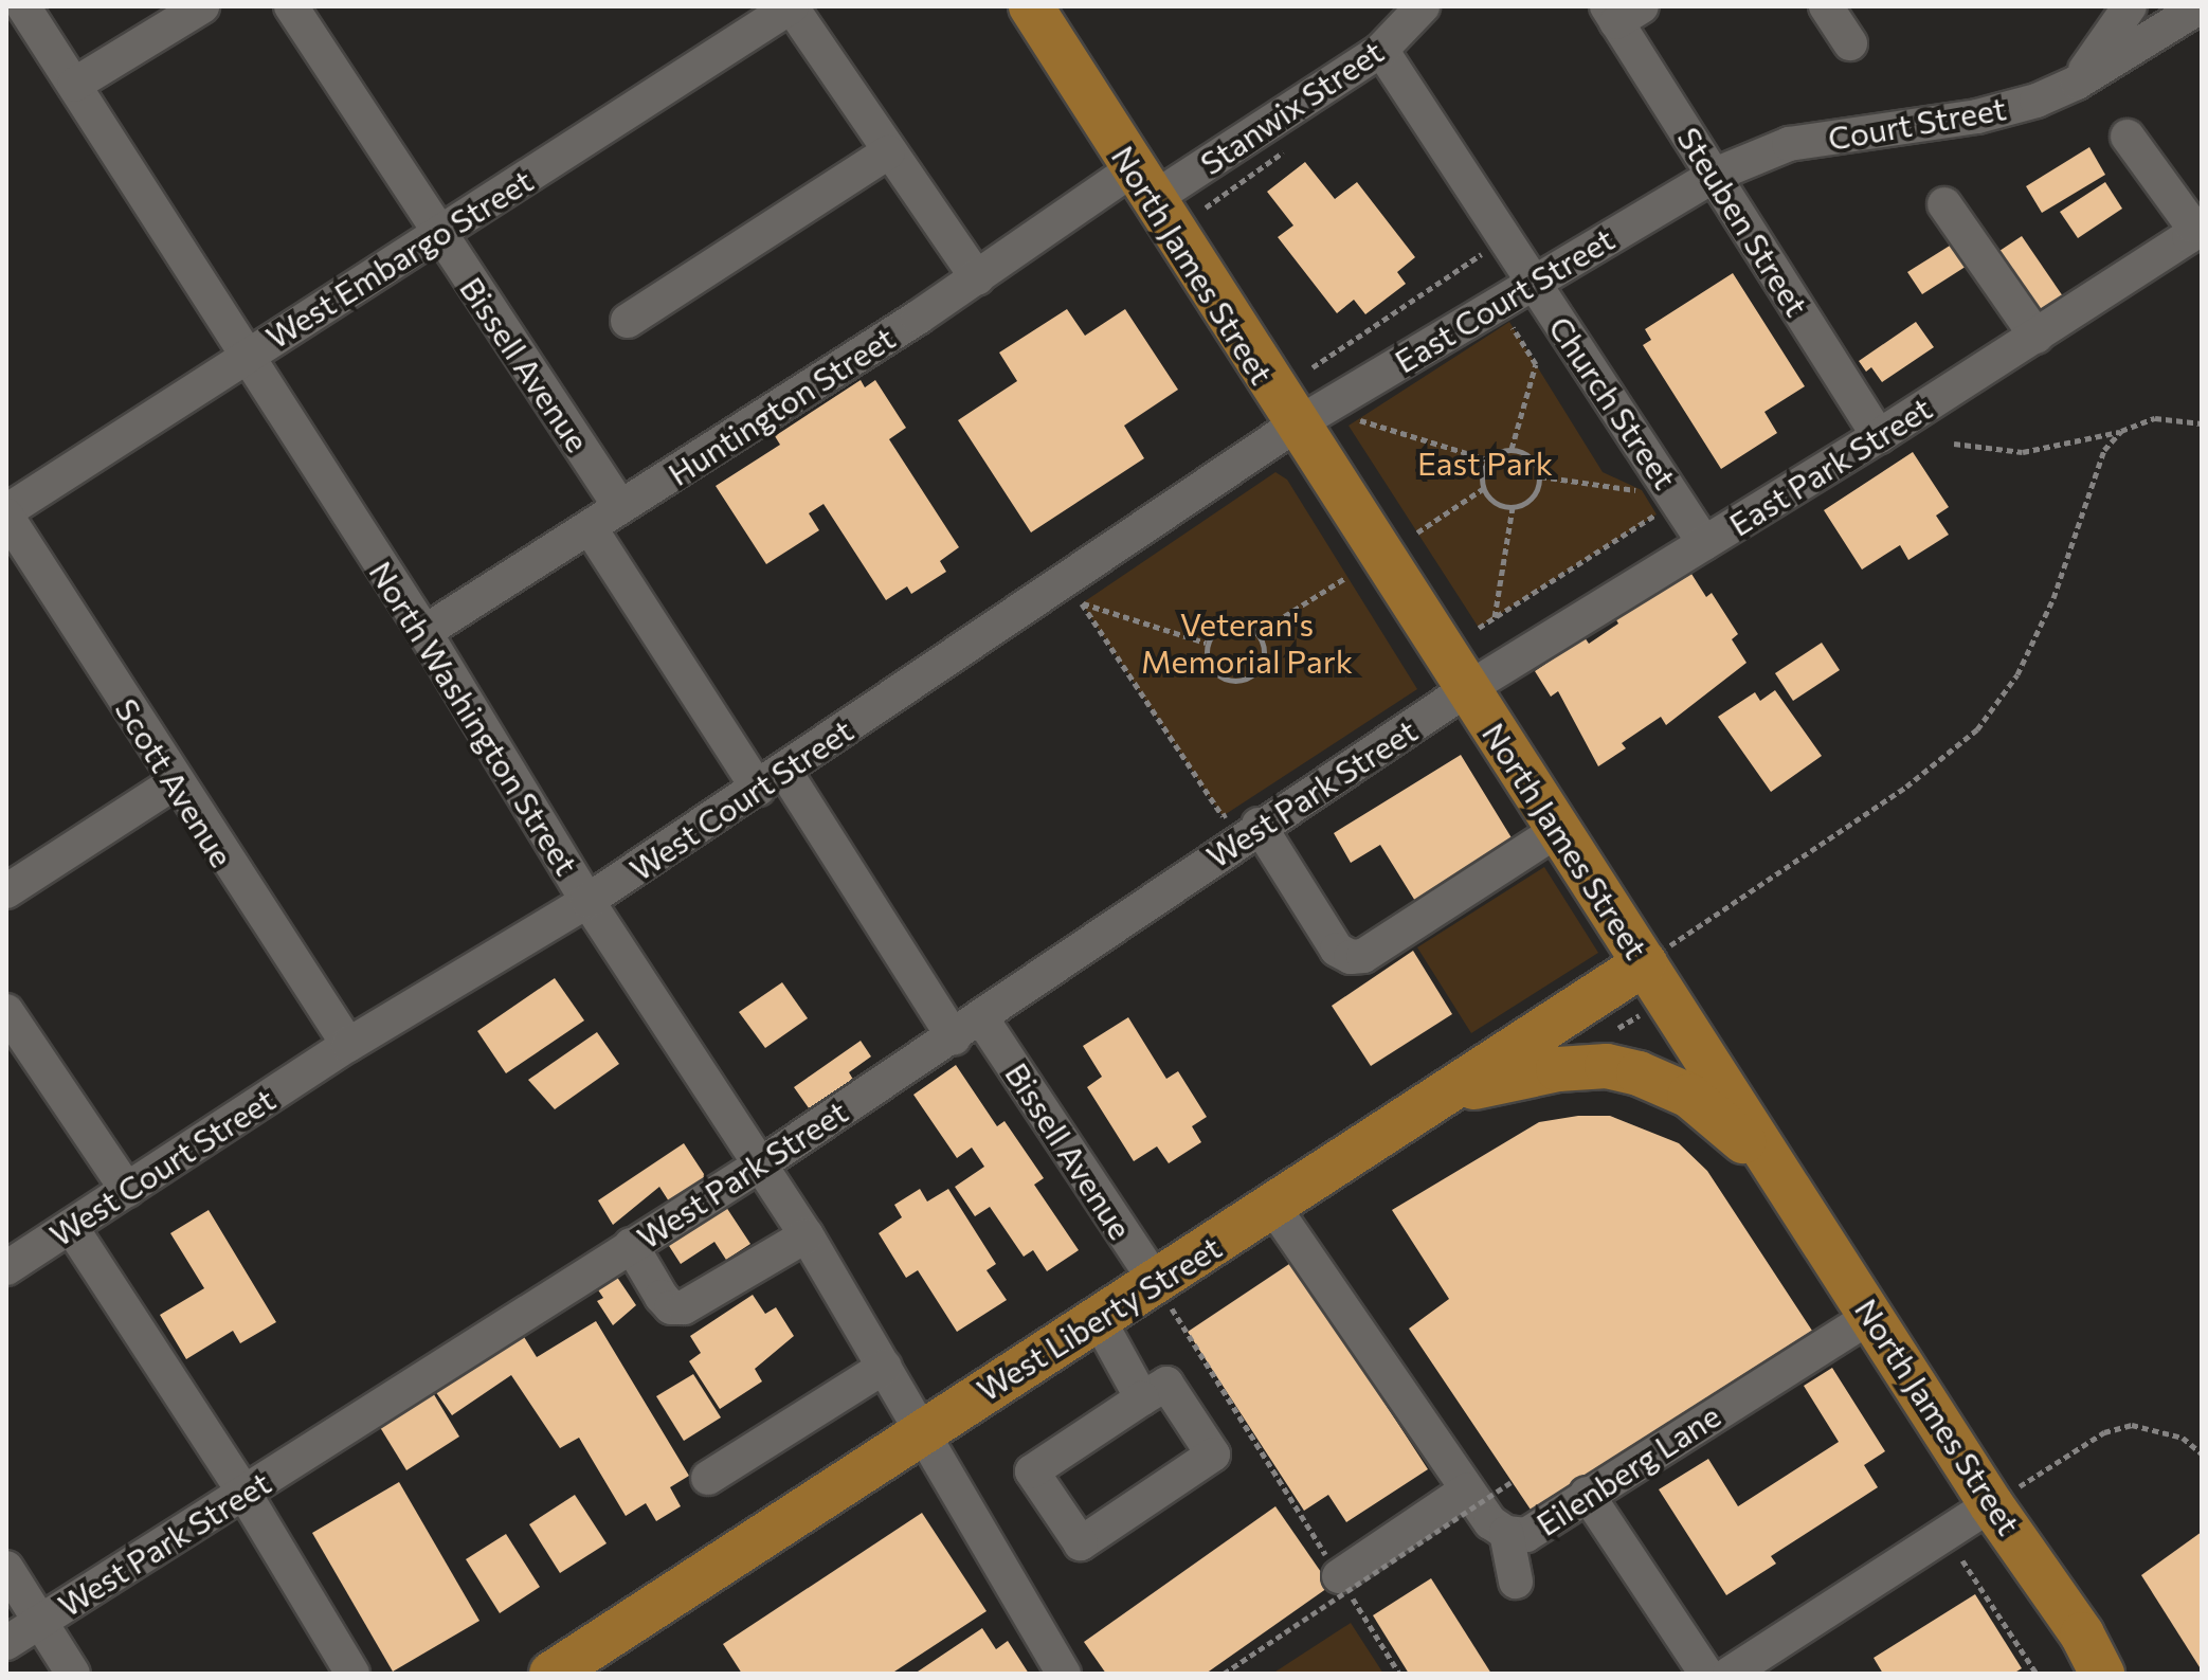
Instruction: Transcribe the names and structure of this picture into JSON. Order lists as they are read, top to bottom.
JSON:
{
  "streets": {
    "main road": ["North James Street", "West Liberty Street"],
    "street": [
      "Stanwix Street",
      "Court Street",
      "Steuben Street",
      "West Embargo Street",
      "East Court Street",
      "Bissell Avenue",
      "Church Street",
      "Huntington Street",
      "East Park Street",
      "North Washington Street",
      "Scott Avenue",
      "West Park Street",
      "West Court Street",
      "Eilenberg Lane"
    ]
  },
  "crossings": [
    ["Stanwix Street", "North James Street"],
    ["Stanwix Street", "Church Street"],
    ["Stanwix Street", "Huntington Street"],
    ["Court Street", "Steuben Street"],
    ["Court Street", "East Court Street"],
    ["Steuben Street", "East Court Street"],
    ["Steuben Street", "East Park Street"],
    ["West Embargo Street", "Bissell Avenue"],
    ["West Embargo Street", "North Washington Street"],
    ["West Embargo Street", "Scott Avenue"],
    ["North James Street", "East Court Street"],
    ["North James Street", "Huntington Street"],
    ["North James Street", "East Park Street"],
    ["North James Street", "West Park Street"],
    ["North James Street", "West Court Street"],
    ["North James Street", "West Liberty Street"],
    ["North James Street", "Eilenberg Lane"],
    ["East Court Street", "Church Street"],
    ["East Court Street", "West Court Street"],
    ["Bissell Avenue", "Huntington Street"],
    ["Bissell Avenue", "West Park Street"],
    ["Bissell Avenue", "West Liberty Street"],
    ["Church Street", "East Park Street"],
    ["Huntington Street", "North Washington Street"],
    ["East Park Street", "West Park Street"],
    ["North Washington Street", "West Park Street"],
    ["North Washington Street", "West Court Street"],
    ["North Washington Street", "West Liberty Street"],
    ["Scott Avenue", "West Court Street"],
    ["West Liberty Street", "Eilenberg Lane"]
  ],
  "parks": ["East Park", "Veteran's Memorial Park"]
}
